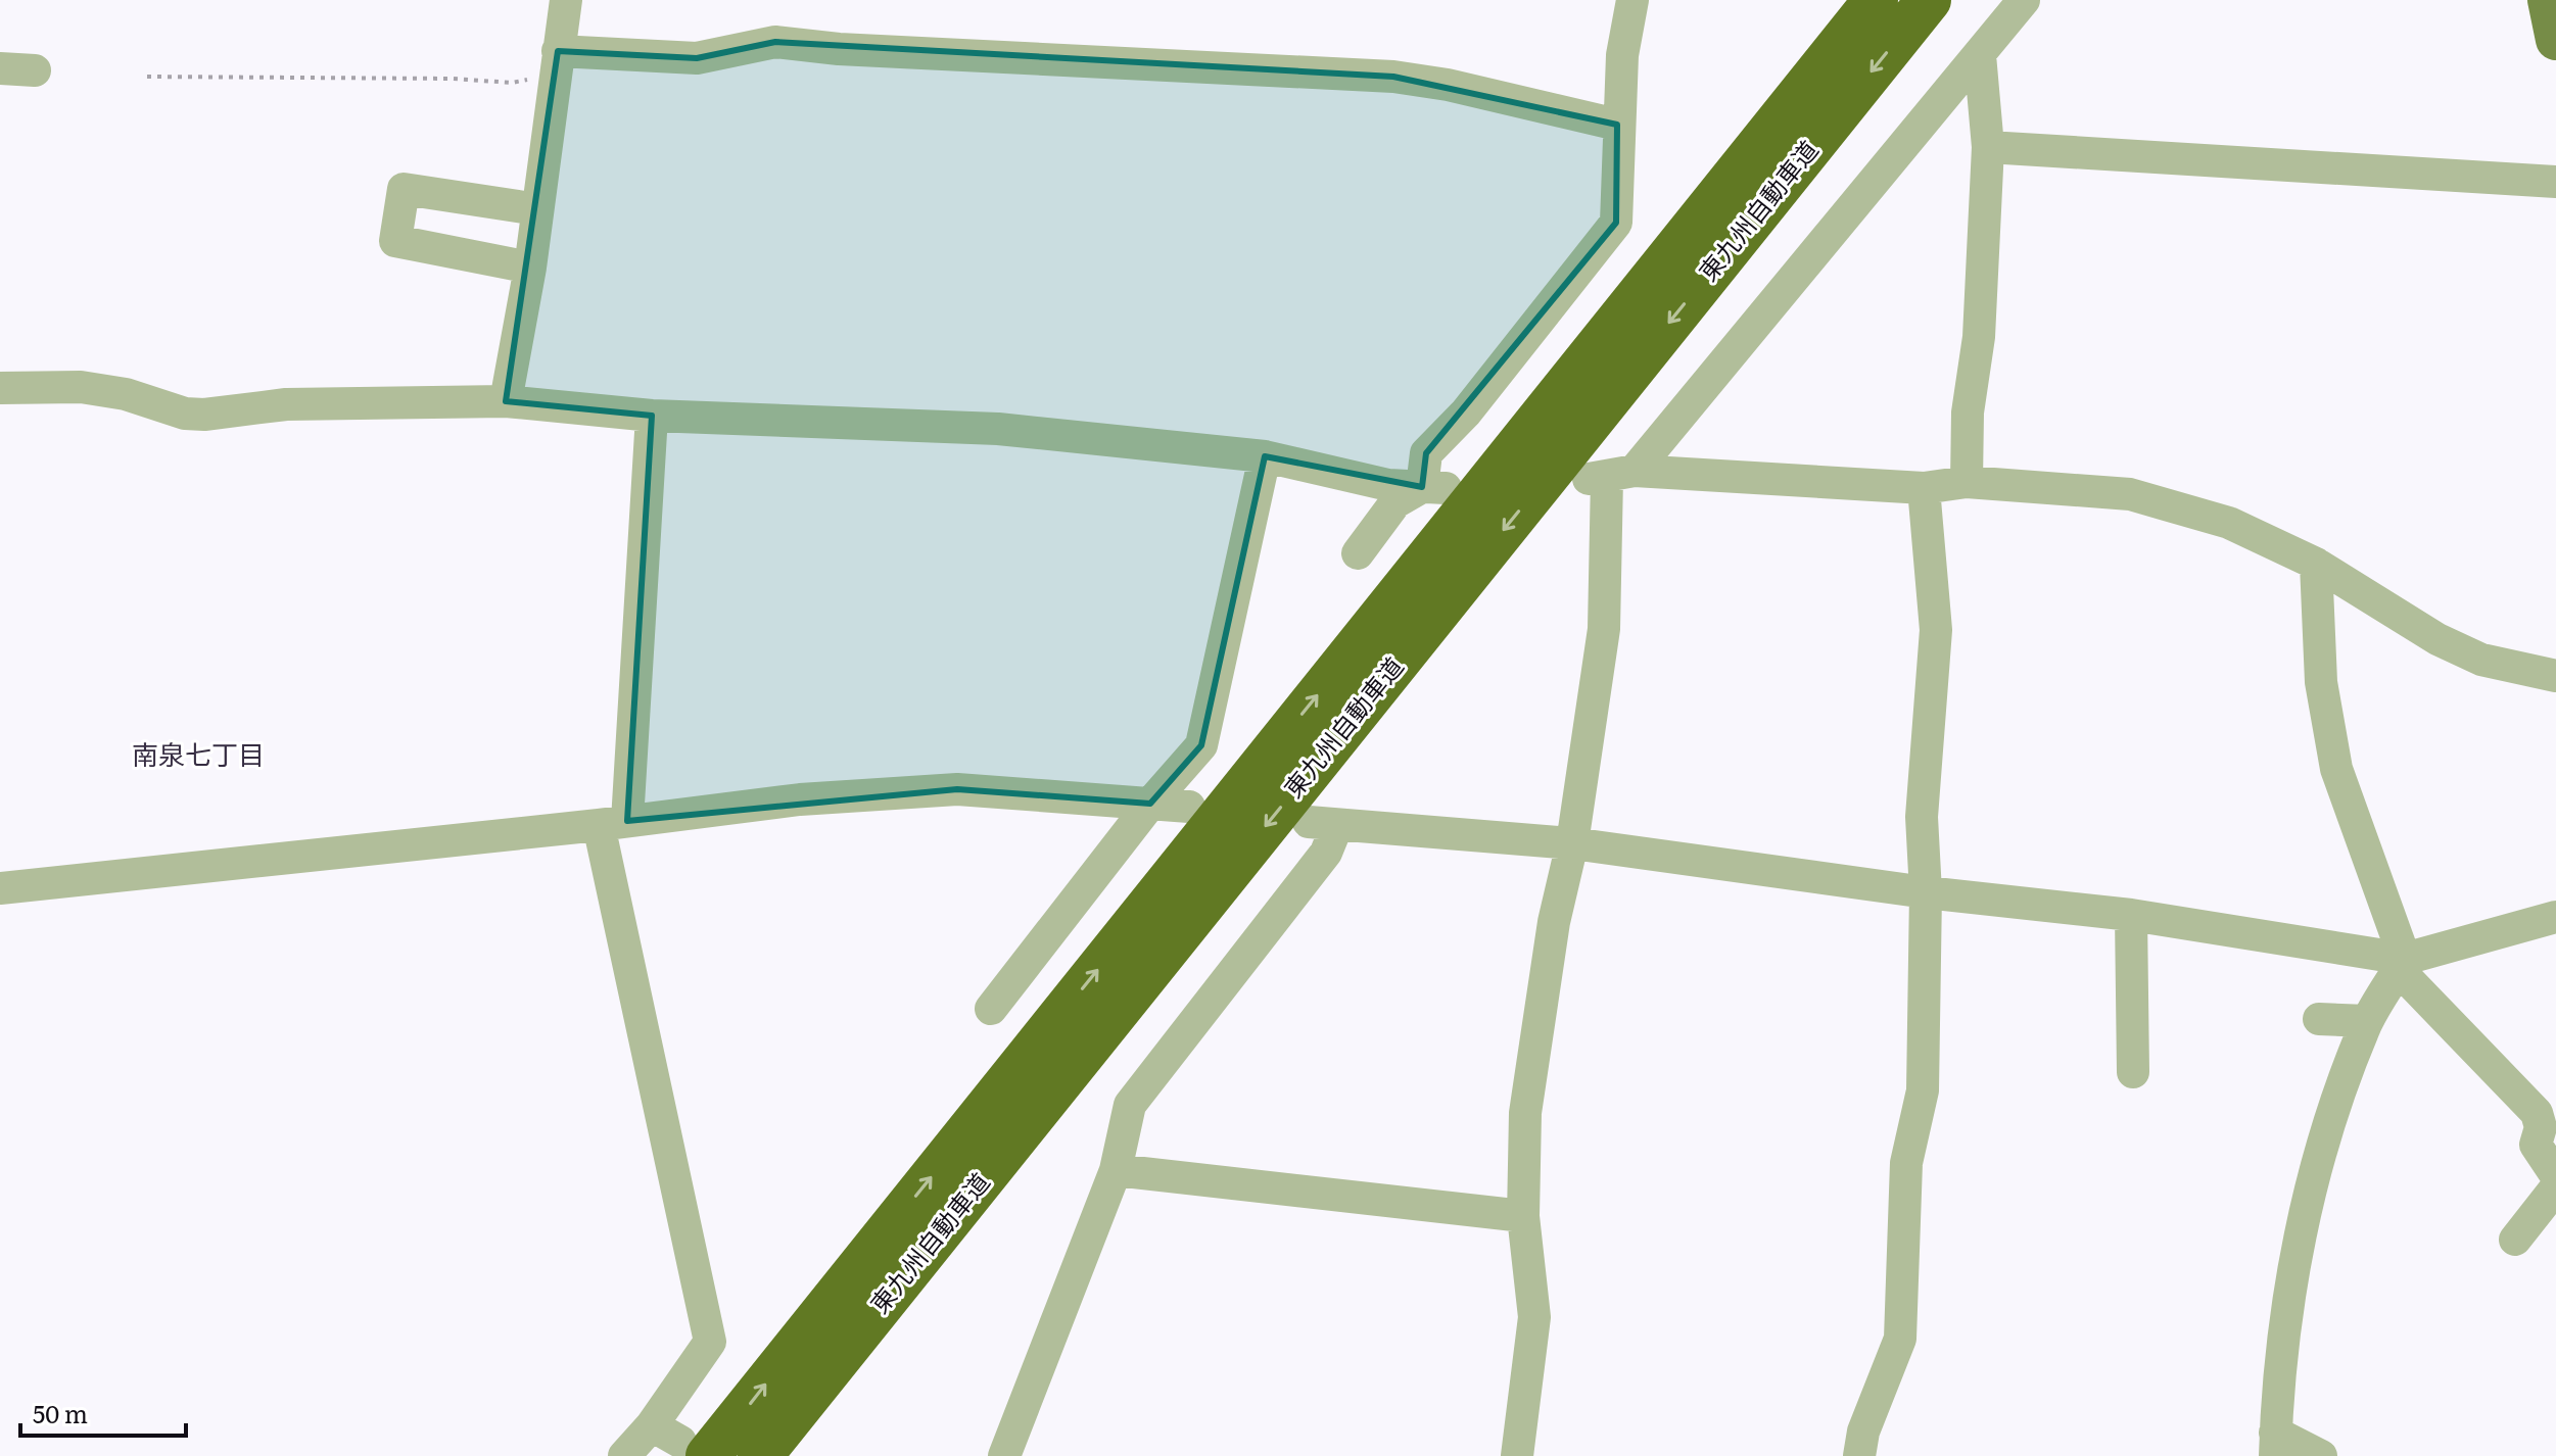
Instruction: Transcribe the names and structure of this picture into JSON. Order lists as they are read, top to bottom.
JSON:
{
  "streets": {
    "highway": ["東九州自動車道"]
  },
  "districts": ["南泉七丁目"],
  "scale_bar": "50 m"
}
